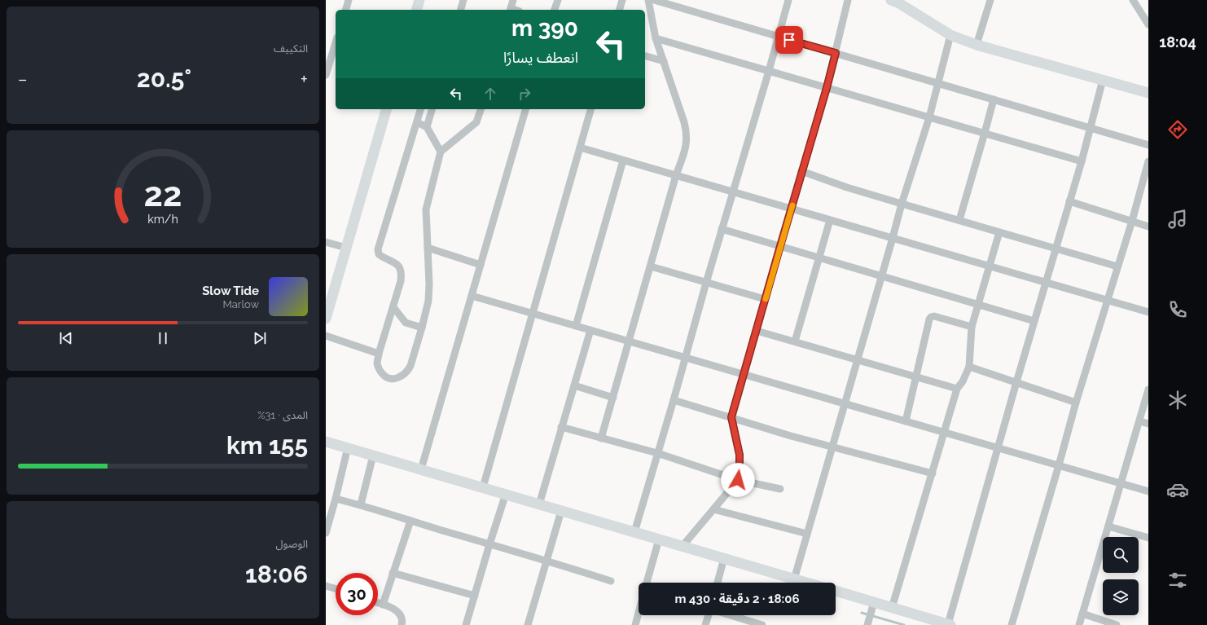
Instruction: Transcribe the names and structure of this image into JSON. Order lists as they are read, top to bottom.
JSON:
{
  "page": {
    "tabs": "18:04",
    "tile": [
      "التكييف",
      ["المدى · 31%", "155 km"],
      ["الوصول", "18:06"]
    ],
    "turn": ["390 m", "انعطف يسارًا"],
    "heat": ["−", "20.5°", "+"],
    "song": ["Slow Tide", "Marlow"],
    "limit": "30",
    "trip": "18:06 · 2 دقيقة · 430 m",
    "gauge": ["22", "km/h"]
  }
}
